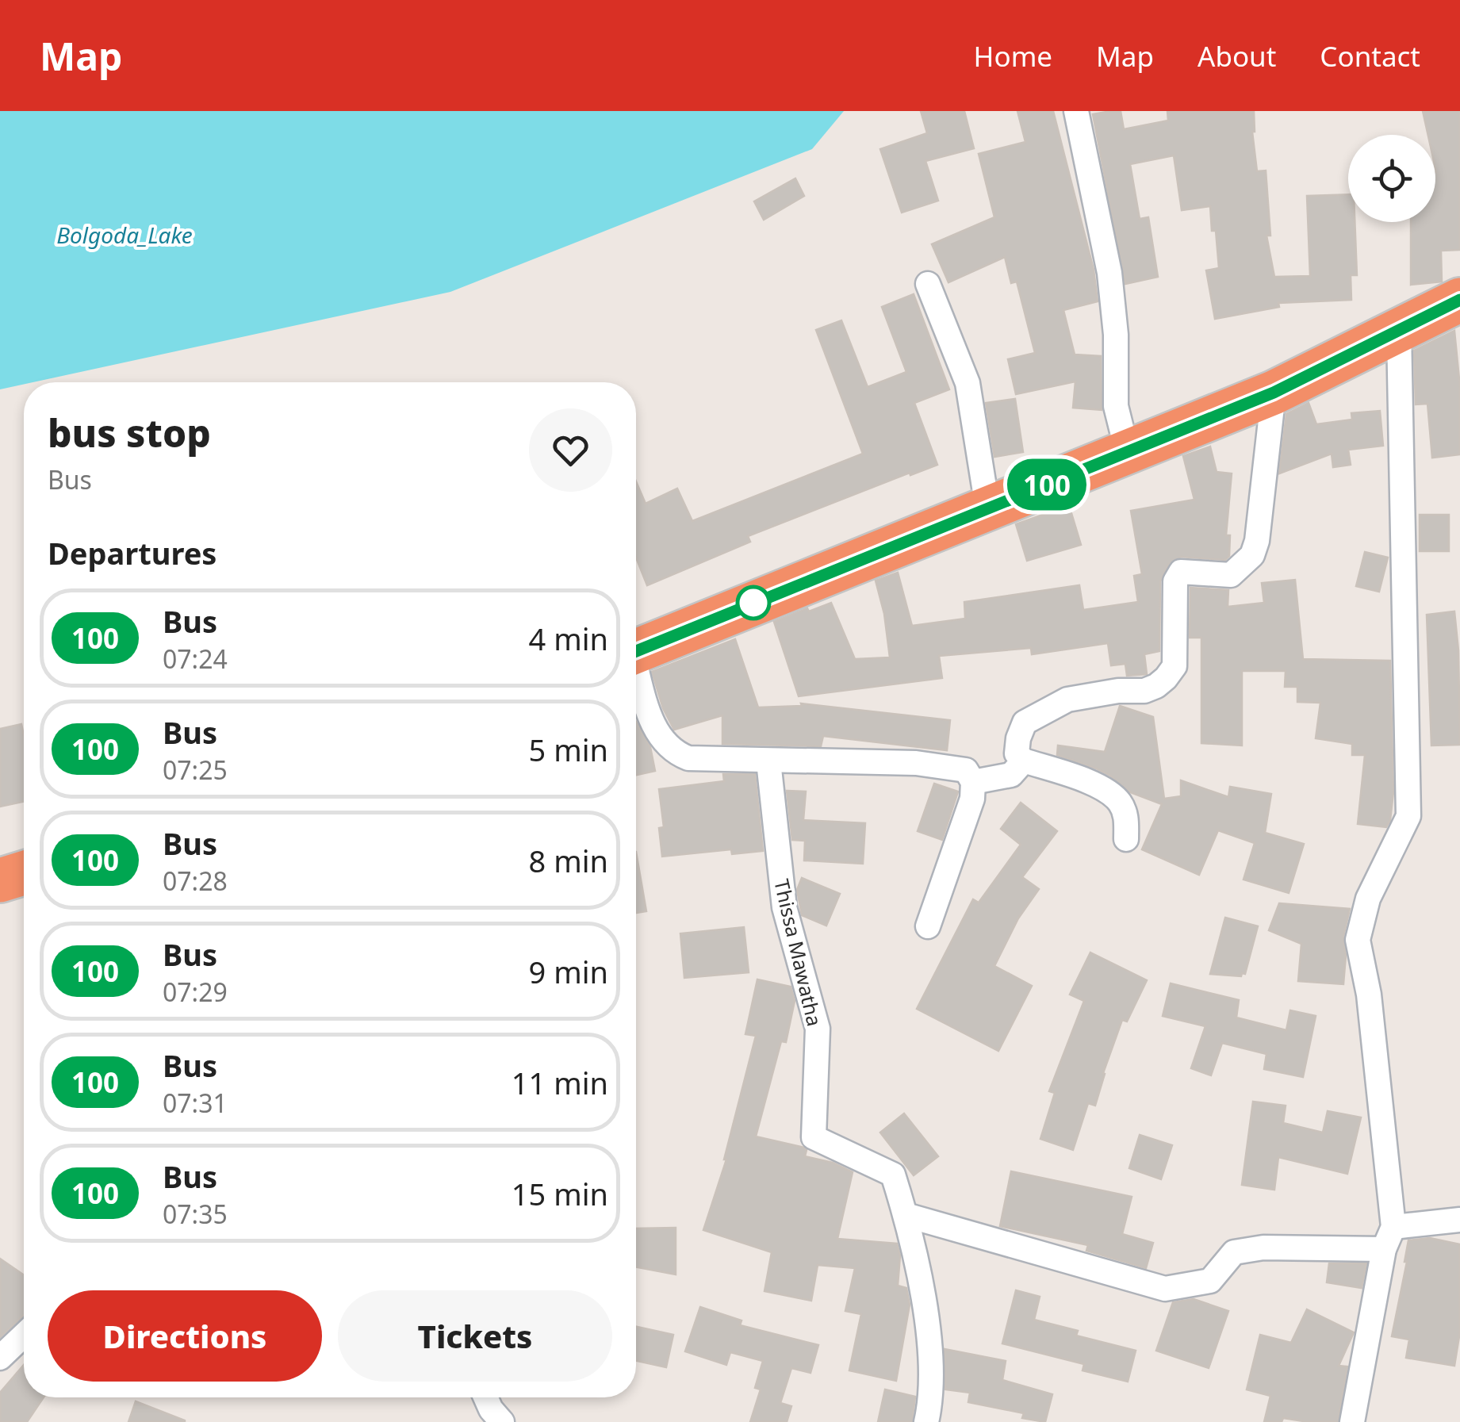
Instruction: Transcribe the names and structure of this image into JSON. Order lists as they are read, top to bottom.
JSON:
{
  "streets": {
    "street": ["Thissa Mawatha"]
  },
  "water": ["Bolgoda_Lake"],
  "lines": ["bus line 100"],
  "page": {
    "header": "Map",
    "nav": [
      "Home",
      "Map",
      "About",
      "Contact"
    ],
    "on_map": "100",
    "heading": [
      ["bus stop", "Bus"],
      "Departures"
    ],
    "list": [
      {
        "mark": "100",
        "name": "Bus",
        "note": "07:24",
        "value": "4 min"
      },
      {
        "mark": "100",
        "name": "Bus",
        "note": "07:25",
        "value": "5 min"
      },
      {
        "mark": "100",
        "name": "Bus",
        "note": "07:28",
        "value": "8 min"
      },
      {
        "mark": "100",
        "name": "Bus",
        "note": "07:29",
        "value": "9 min"
      },
      {
        "mark": "100",
        "name": "Bus",
        "note": "07:31",
        "value": "11 min"
      },
      {
        "mark": "100",
        "name": "Bus",
        "note": "07:35",
        "value": "15 min"
      }
    ],
    "buttons": ["Directions", "Tickets"]
  }
}
